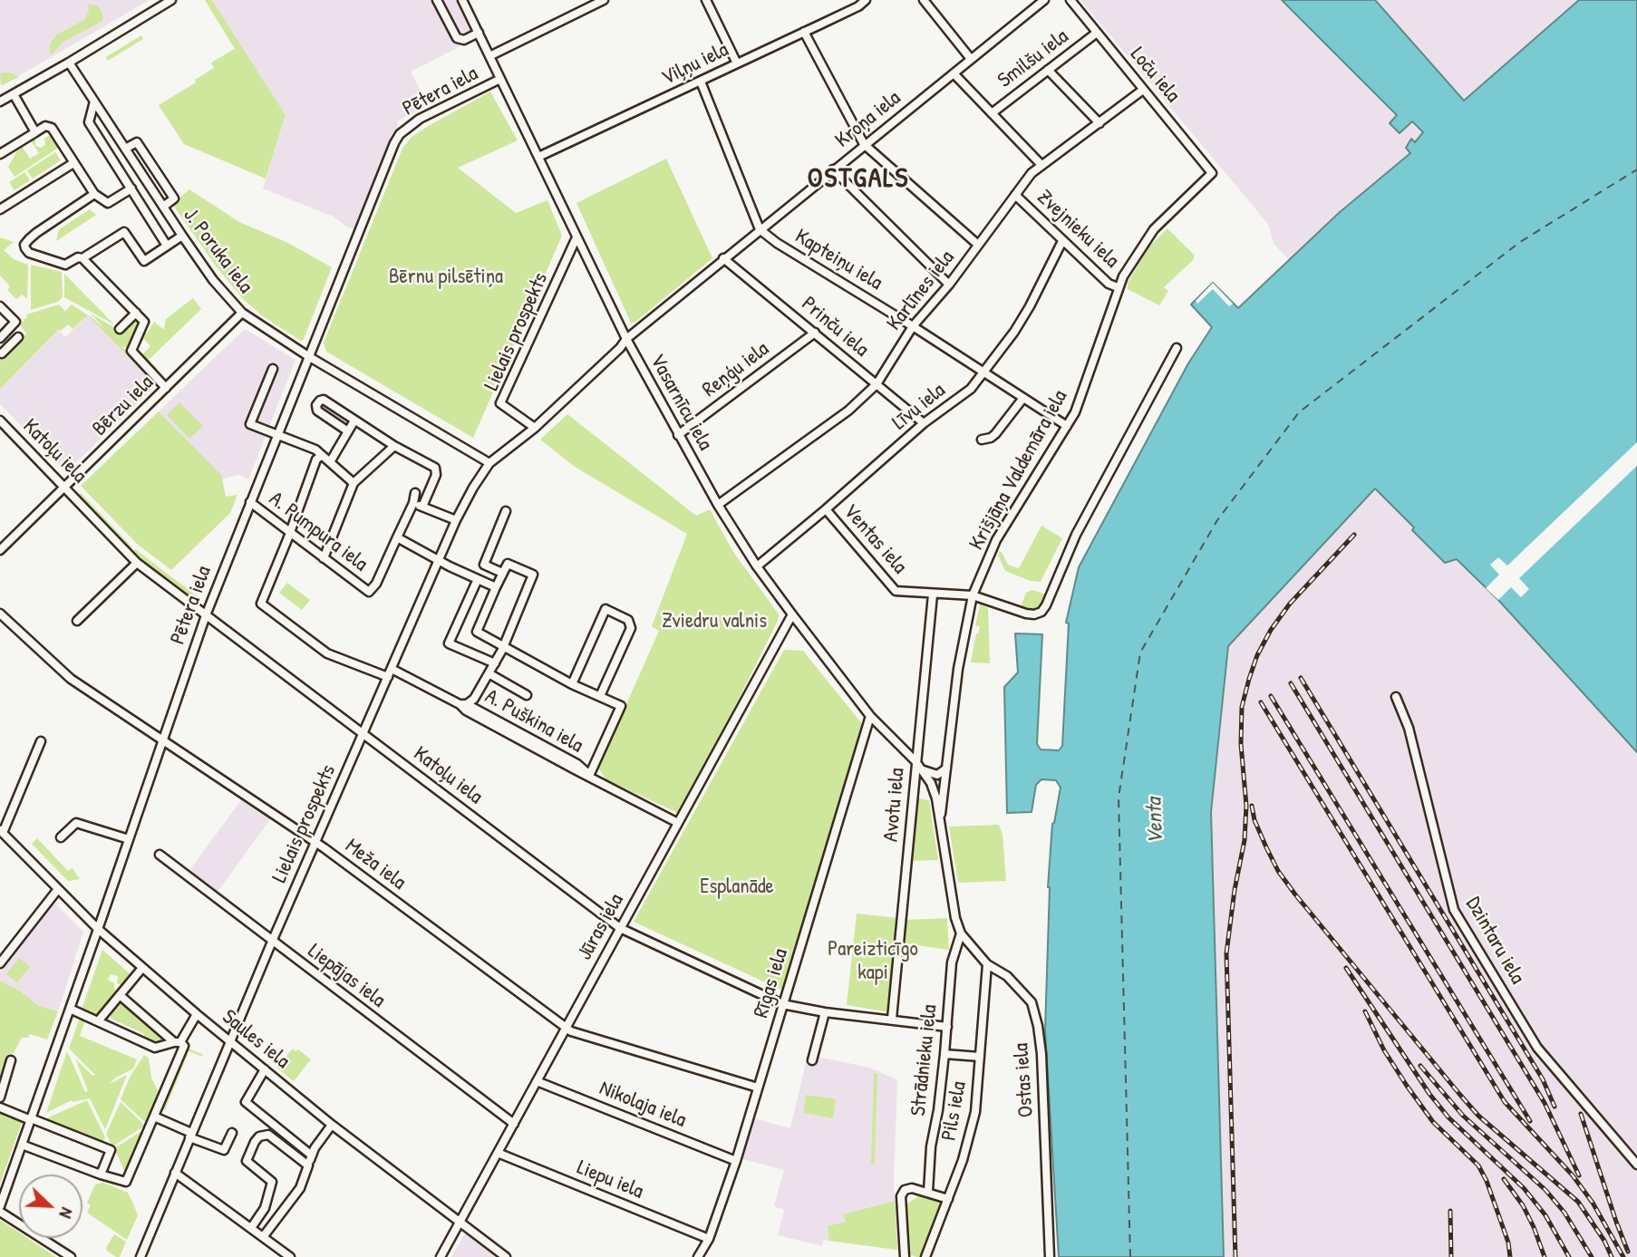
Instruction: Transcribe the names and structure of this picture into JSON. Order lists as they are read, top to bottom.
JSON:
{
  "streets": {
    "street": [
      "Smilšu iela",
      "Viļņu iela",
      "Loču iela",
      "Pētera iela",
      "Kroņa iela",
      "Zvejnieku iela",
      "J. Poruka iela",
      "Kapteiņu iela",
      "Karlīnes iela",
      "Prinču iela",
      "Lielais prospekts",
      "Reņģu iela",
      "Vasarnīcu iela",
      "Bērzu iela",
      "Līvu iela",
      "Katoļu iela",
      "Krišjāņa Valdemāra iela",
      "A. Pumpura iela",
      "Ventas iela",
      "A. Puškina iela",
      "Avotu iela",
      "Meža iela",
      "Jūras iela",
      "Dzintaru iela",
      "Liepājas iela",
      "Rīgas iela",
      "Saules iela",
      "Strādnieku iela",
      "Ostas iela",
      "Nikolaja iela",
      "Pils iela",
      "Liepu iela"
    ]
  },
  "crossings": [
    ["Smilšu iela", "Loču iela"],
    ["Viļņu iela", "Vasarnīcu iela"],
    ["Loču iela", "Karlīnes iela"],
    ["Loču iela", "Krišjāņa Valdemāra iela"],
    ["Pētera iela", "J. Poruka iela"],
    ["Pētera iela", "Vasarnīcu iela"],
    ["Pētera iela", "Katoļu iela"],
    ["Pētera iela", "A. Pumpura iela"],
    ["Pētera iela", "Meža iela"],
    ["Pētera iela", "Saules iela"],
    ["Kroņa iela", "Kapteiņu iela"],
    ["Kroņa iela", "Prinču iela"],
    ["Kroņa iela", "Lielais prospekts"],
    ["Kroņa iela", "Vasarnīcu iela"],
    ["Zvejnieku iela", "Karlīnes iela"],
    ["Zvejnieku iela", "Līvu iela"],
    ["Zvejnieku iela", "Krišjāņa Valdemāra iela"],
    ["J. Poruka iela", "Lielais prospekts"],
    ["J. Poruka iela", "Bērzu iela"],
    ["Kapteiņu iela", "Karlīnes iela"],
    ["Kapteiņu iela", "Līvu iela"],
    ["Kapteiņu iela", "Krišjāņa Valdemāra iela"],
    ["Karlīnes iela", "Prinču iela"],
    ["Karlīnes iela", "Vasarnīcu iela"],
    ["Prinču iela", "Reņģu iela"],
    ["Prinču iela", "Līvu iela"],
    ["Lielais prospekts", "Vasarnīcu iela"],
    ["Lielais prospekts", "Katoļu iela"],
    ["Lielais prospekts", "A. Puškina iela"],
    ["Lielais prospekts", "Meža iela"],
    ["Lielais prospekts", "Liepājas iela"],
    ["Lielais prospekts", "Saules iela"],
    ["Reņģu iela", "Vasarnīcu iela"],
    ["Vasarnīcu iela", "Līvu iela"],
    ["Vasarnīcu iela", "Krišjāņa Valdemāra iela"],
    ["Vasarnīcu iela", "Avotu iela"],
    ["Vasarnīcu iela", "Jūras iela"],
    ["Vasarnīcu iela", "Rīgas iela"],
    ["Bērzu iela", "Katoļu iela"],
    ["Līvu iela", "Ventas iela"],
    ["Katoļu iela", "Avotu iela"],
    ["Katoļu iela", "Jūras iela"],
    ["Katoļu iela", "Rīgas iela"],
    ["Katoļu iela", "Strādnieku iela"],
    ["Krišjāņa Valdemāra iela", "Ventas iela"],
    ["A. Pumpura iela", "A. Puškina iela"],
    ["Ventas iela", "Avotu iela"],
    ["A. Puškina iela", "Jūras iela"],
    ["Meža iela", "Jūras iela"],
    ["Meža iela", "Rīgas iela"],
    ["Jūras iela", "Liepājas iela"],
    ["Jūras iela", "Saules iela"],
    ["Jūras iela", "Nikolaja iela"],
    ["Jūras iela", "Liepu iela"],
    ["Rīgas iela", "Nikolaja iela"],
    ["Rīgas iela", "Liepu iela"],
    ["Strādnieku iela", "Ostas iela"],
    ["Ostas iela", "Pils iela"]
  ],
  "districts": ["OSTGALS"],
  "water": ["Venta"],
  "parks": [
    "Bērnu pilsētiņa",
    "Zviedru valnis",
    "Esplanāde",
    "Pareizticīgo kapi"
  ],
  "north": "bottom right"
}
